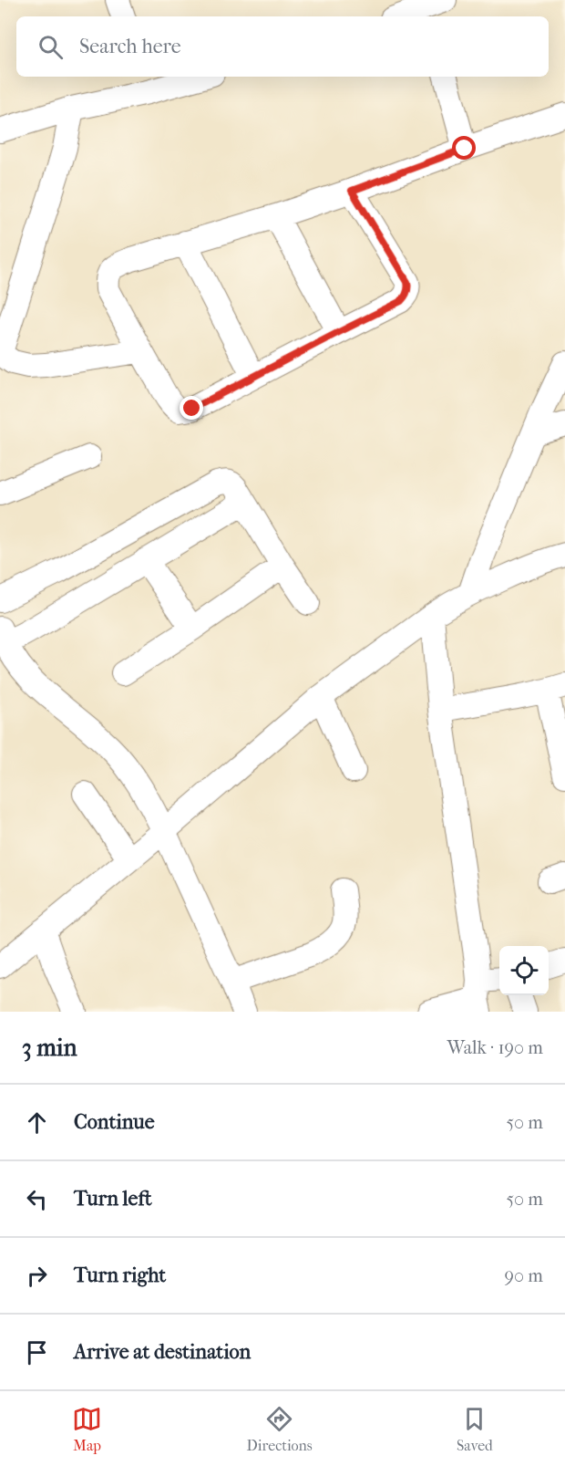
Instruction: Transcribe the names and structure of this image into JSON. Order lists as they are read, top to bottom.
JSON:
{
  "page": {
    "search": "Search here",
    "heading": ["3 min", "Walk · 190 m"],
    "list": [
      ["Continue", "50 m"],
      ["Turn left", "50 m"],
      ["Turn right", "90 m"],
      "Arrive at destination"
    ],
    "nav": ["Map", "Directions", "Saved"]
  }
}
